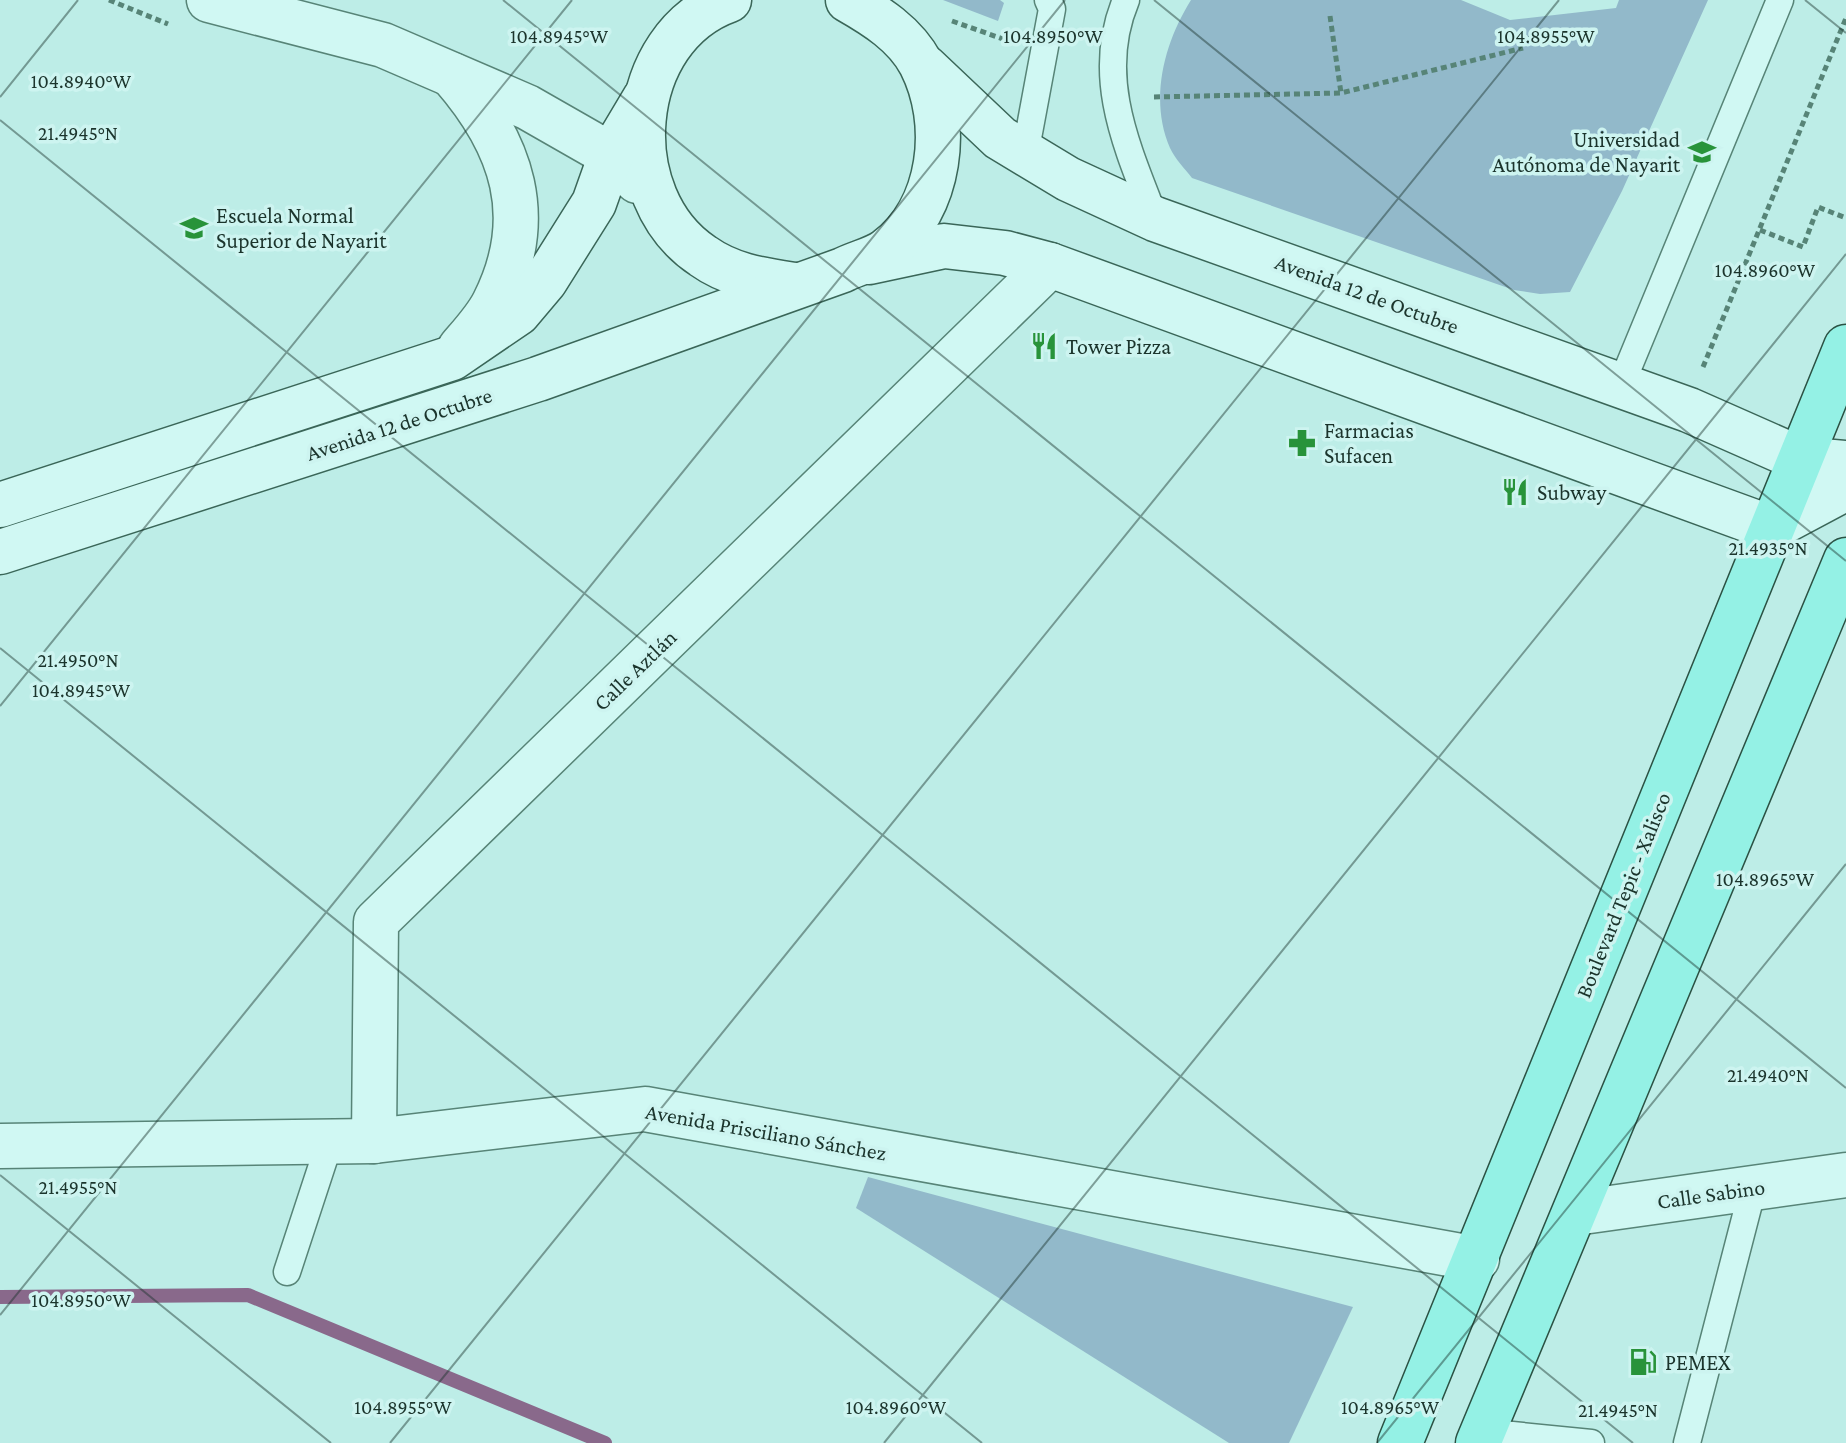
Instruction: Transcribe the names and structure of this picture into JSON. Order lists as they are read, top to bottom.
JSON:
{
  "streets": {
    "main road": [
      "Avenida 12 de Octubre",
      "Calle Aztlán",
      "Boulevard Tepic - Xalisco",
      "Avenida Prisciliano Sánchez",
      "Calle Sabino"
    ]
  },
  "crossings": [
    ["Avenida 12 de Octubre", "Calle Aztlán"],
    ["Avenida 12 de Octubre", "Boulevard Tepic - Xalisco"],
    ["Calle Aztlán", "Avenida Prisciliano Sánchez"],
    ["Boulevard Tepic - Xalisco", "Avenida Prisciliano Sánchez"]
  ],
  "places": {
    "school or university": ["Universidad Autónoma de Nayarit", "Escuela Normal Superior de Nayarit"],
    "restaurant": ["Tower Pizza", "Subway"],
    "pharmacy": ["Farmacias Sufacen"],
    "fuel station": ["PEMEX"]
  },
  "coordinates": [
    "104.8945°W",
    "104.8950°W",
    "104.8955°W",
    "104.8940°W",
    "21.4945°N",
    "104.8960°W",
    "21.4935°N",
    "21.4950°N",
    "104.8965°W",
    "21.4940°N",
    "21.4955°N"
  ]
}
